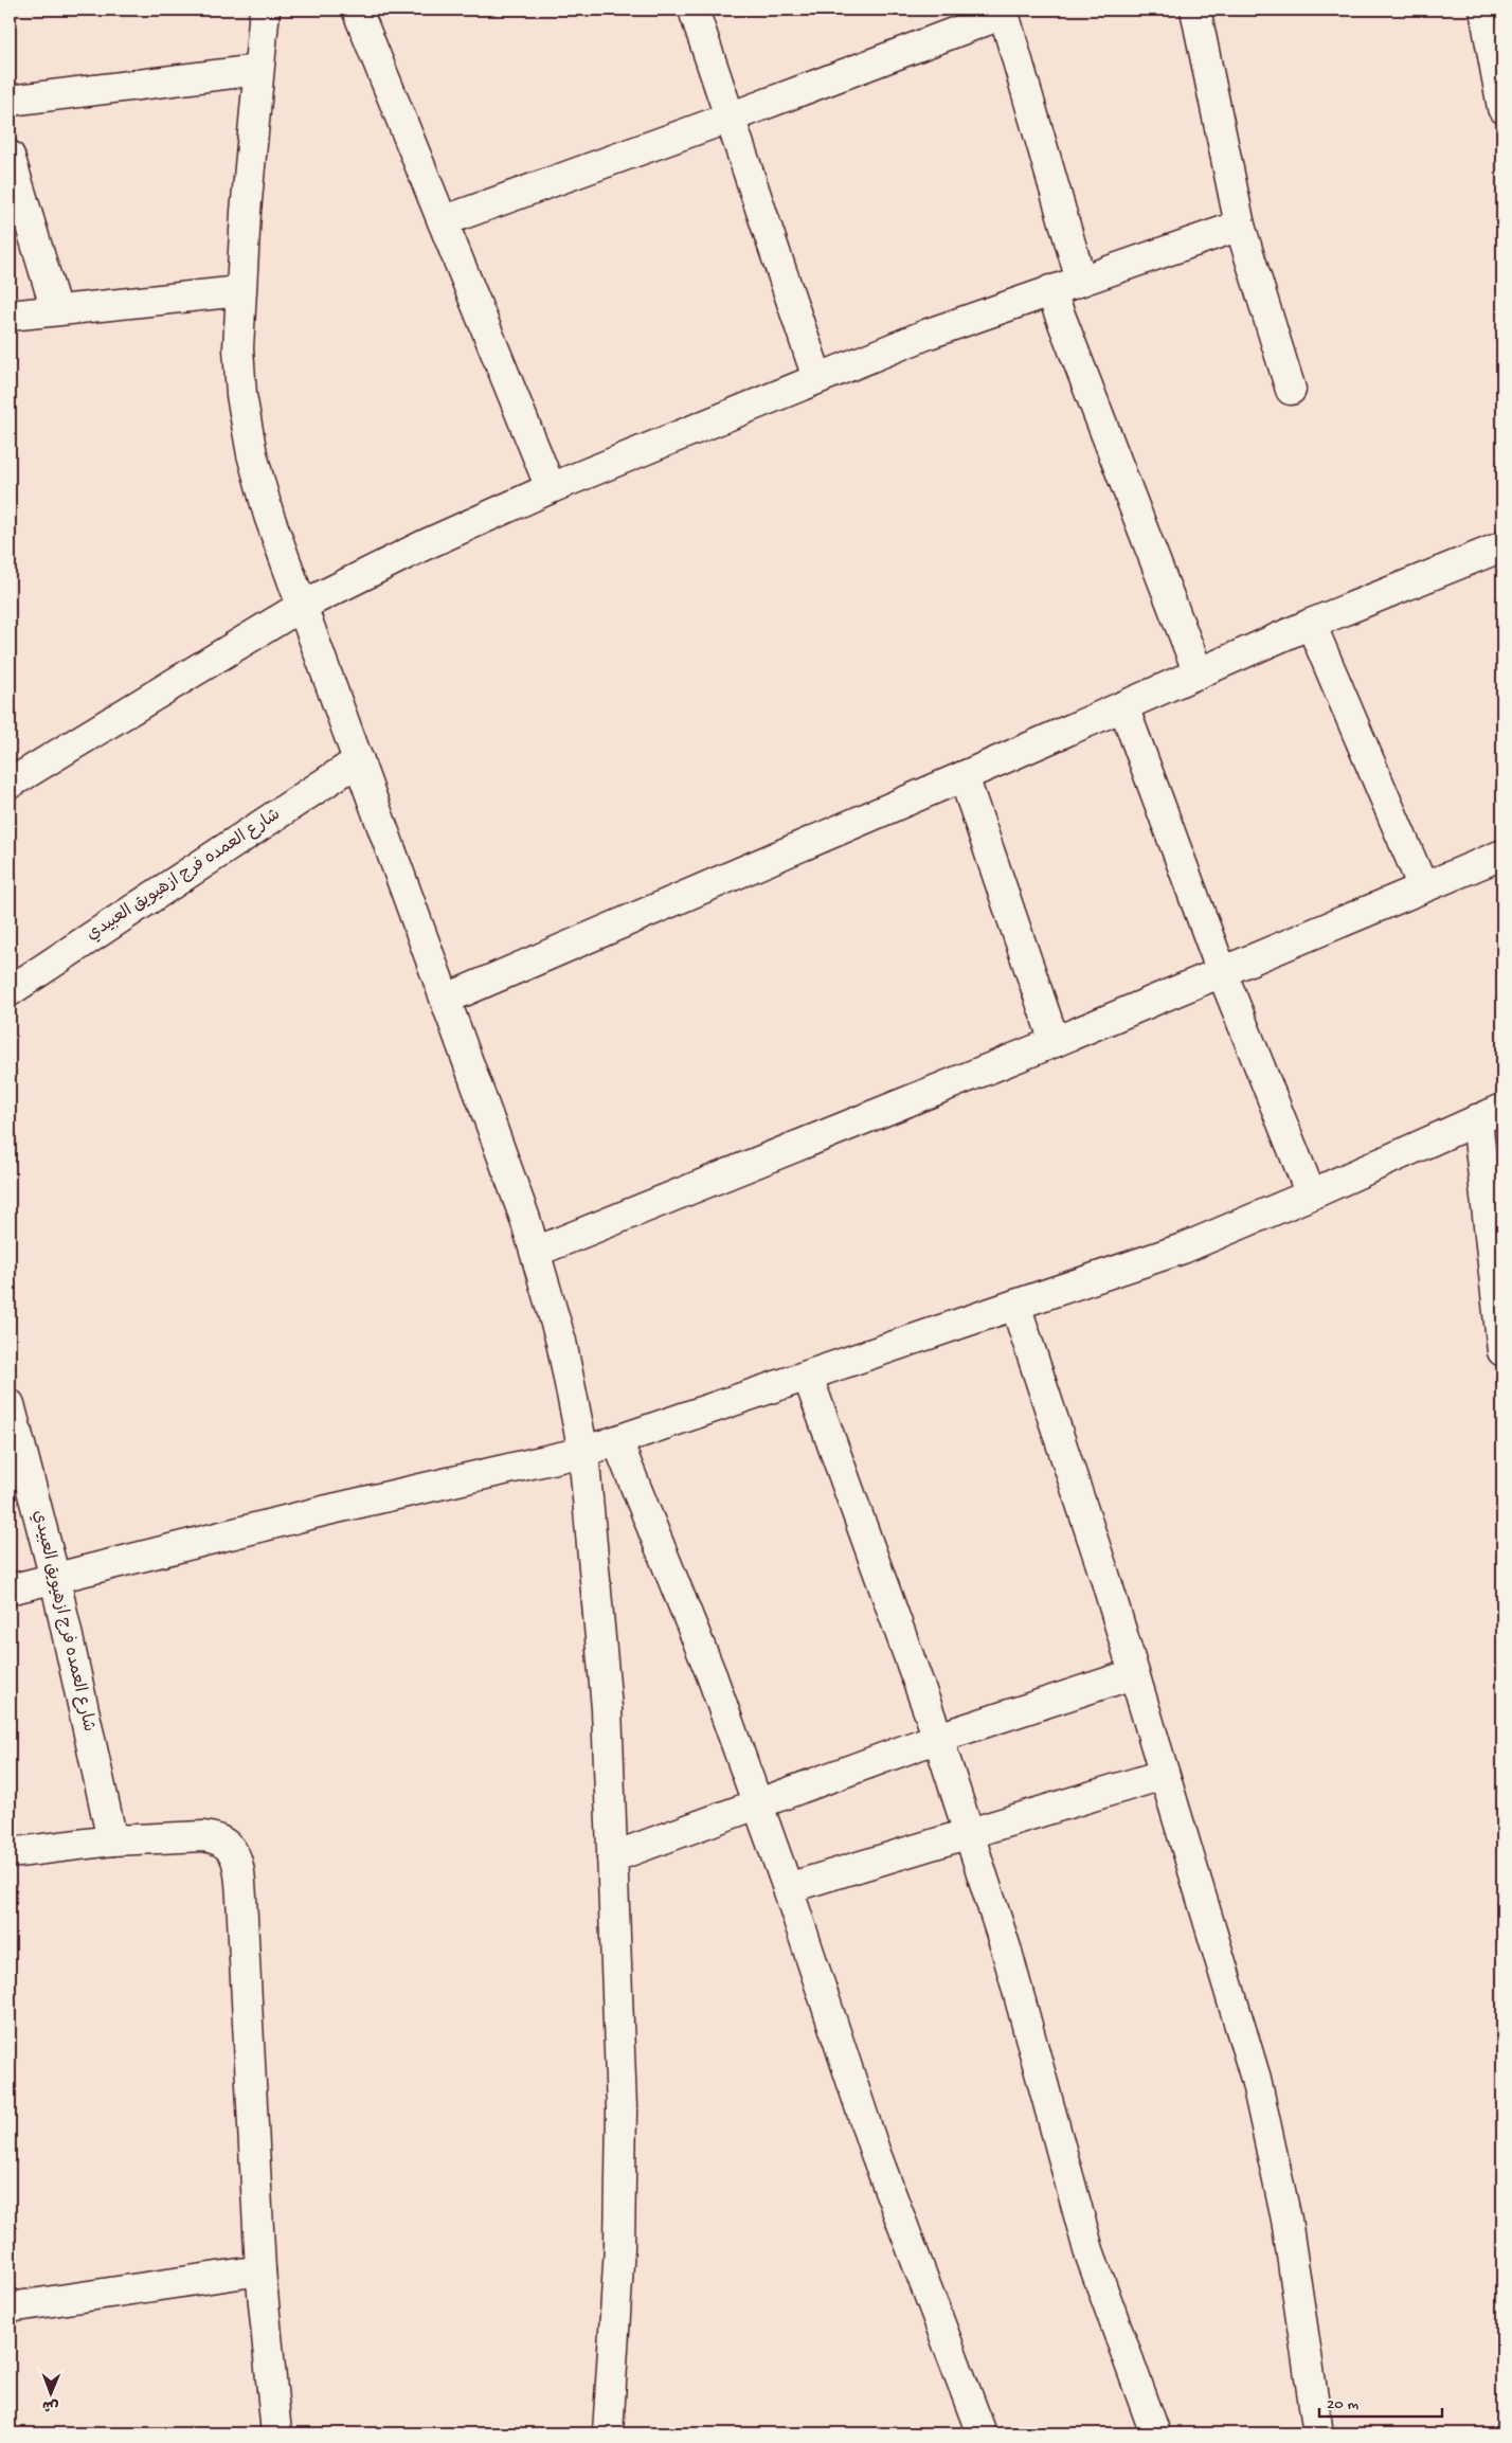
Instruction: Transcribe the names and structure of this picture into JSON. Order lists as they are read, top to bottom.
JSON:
{
  "streets": {
    "street": ["شارع العمده فرج ازهيويق العبيدي"]
  },
  "scale_bar": "20 m",
  "north": "bottom"
}
